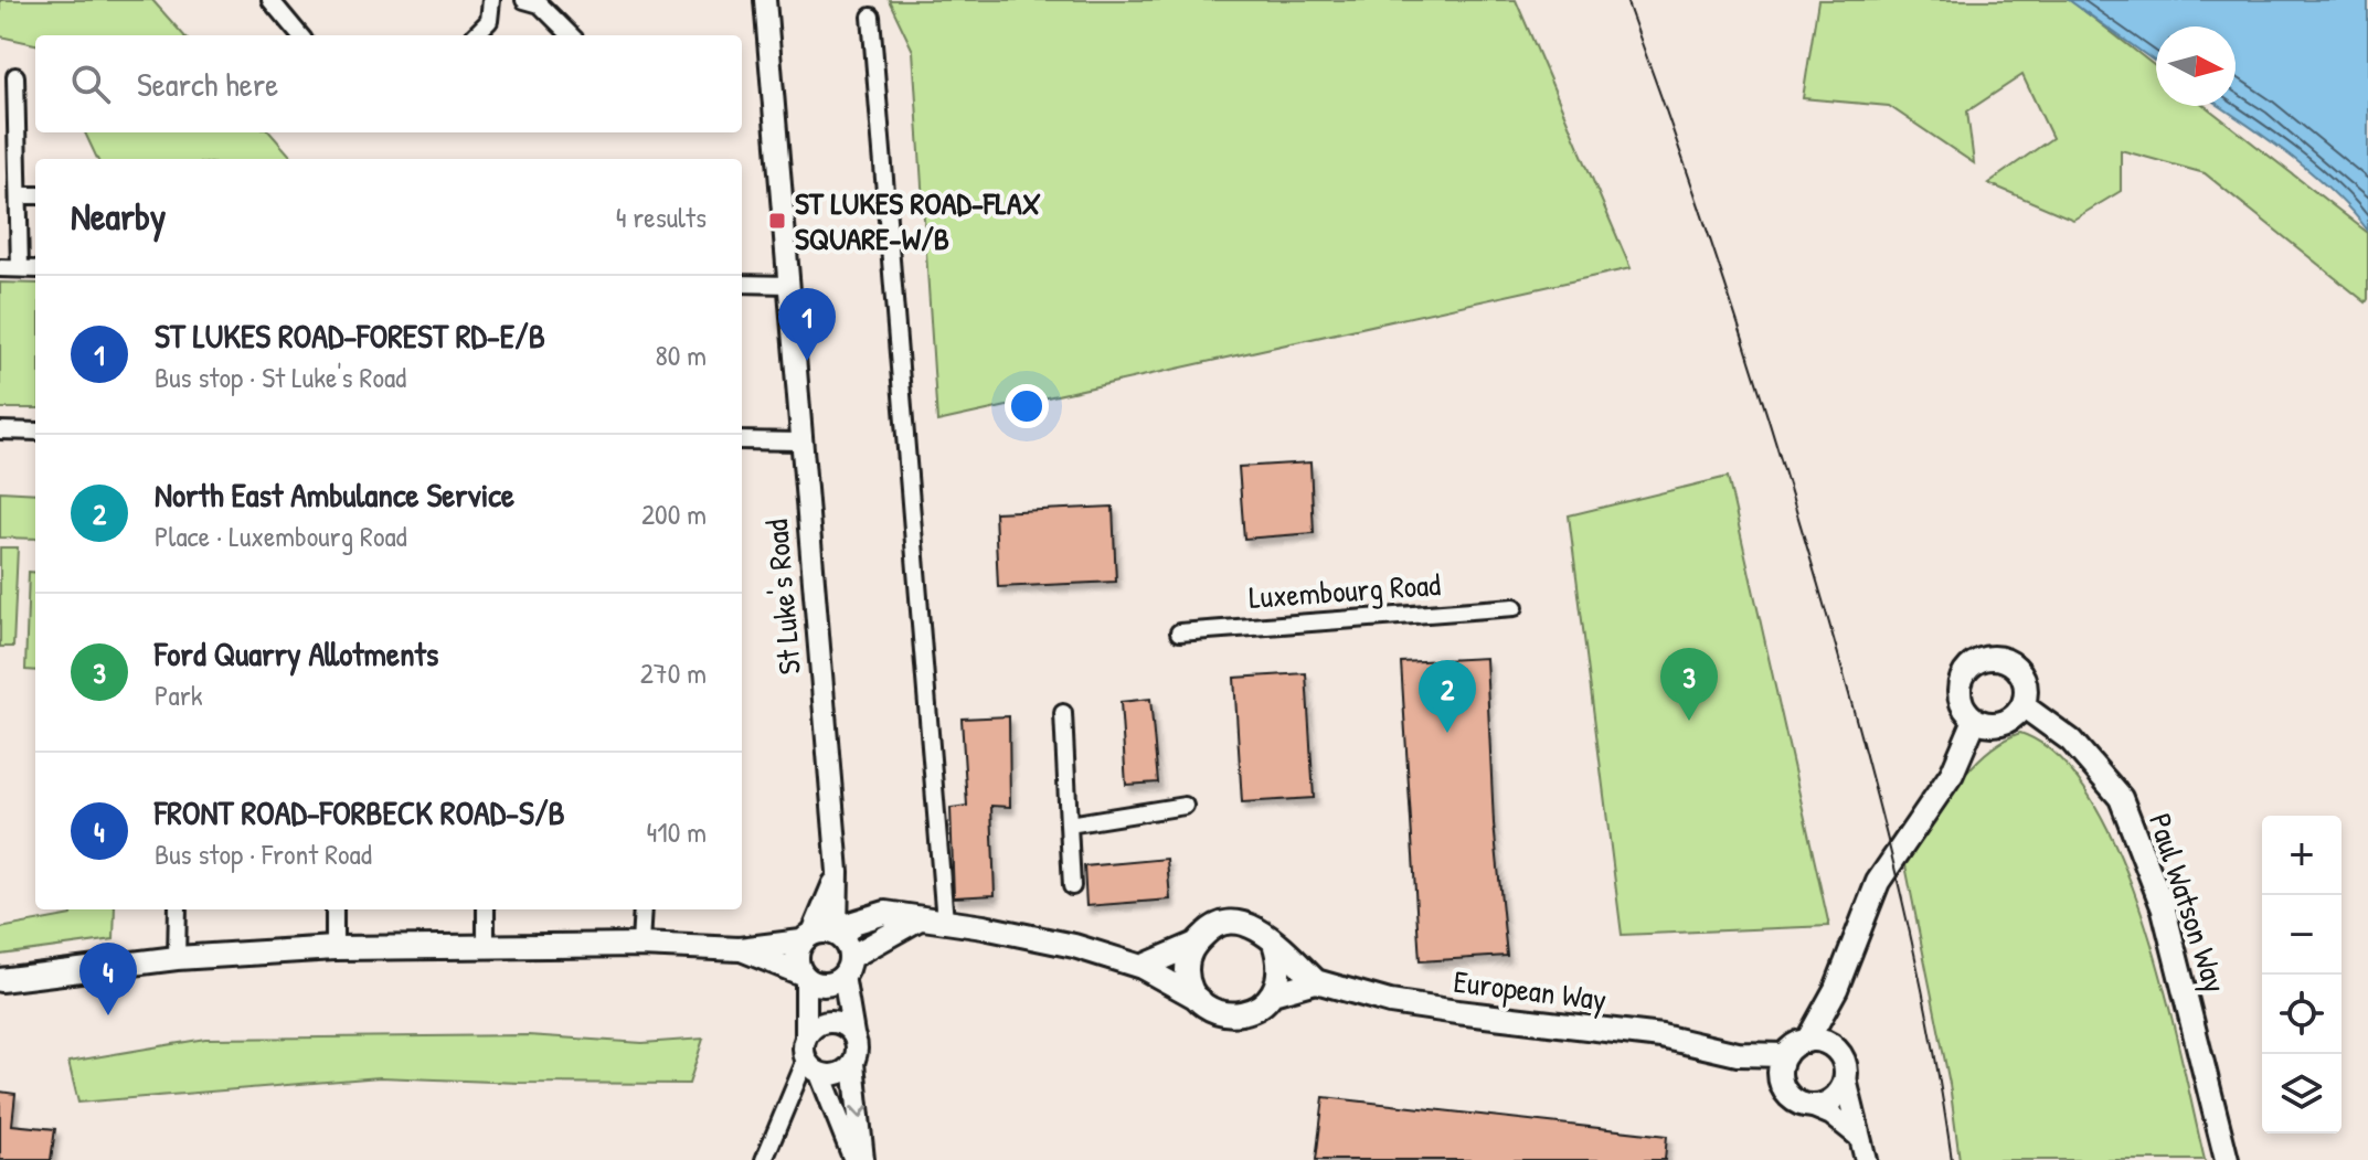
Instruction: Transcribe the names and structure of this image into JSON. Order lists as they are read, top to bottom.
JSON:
{
  "streets": {
    "main road": ["Paul Watson Way", "European Way"],
    "street": ["Luxembourg Road", "St Luke's Road"]
  },
  "places": {
    "transit": ["ST LUKES ROAD-FLAX SQUARE-W/B"]
  },
  "north": "right",
  "page": {
    "search": "Search here",
    "heading": ["Nearby", "4 results"],
    "list": [
      {
        "mark": "1",
        "name": "ST LUKES ROAD-FOREST RD-E/B",
        "note": "Bus stop · St Luke's Road",
        "value": "80 m"
      },
      {
        "mark": "2",
        "name": "North East Ambulance Service",
        "note": "Place · Luxembourg Road",
        "value": "200 m"
      },
      {
        "mark": "3",
        "name": "Ford Quarry Allotments",
        "note": "Park",
        "value": "270 m"
      },
      {
        "mark": "4",
        "name": "FRONT ROAD-FORBECK ROAD-S/B",
        "note": "Bus stop · Front Road",
        "value": "410 m"
      }
    ],
    "pins": [
      "1",
      "3",
      "2",
      "4"
    ],
    "map_buttons": ["+", "−"]
  }
}
